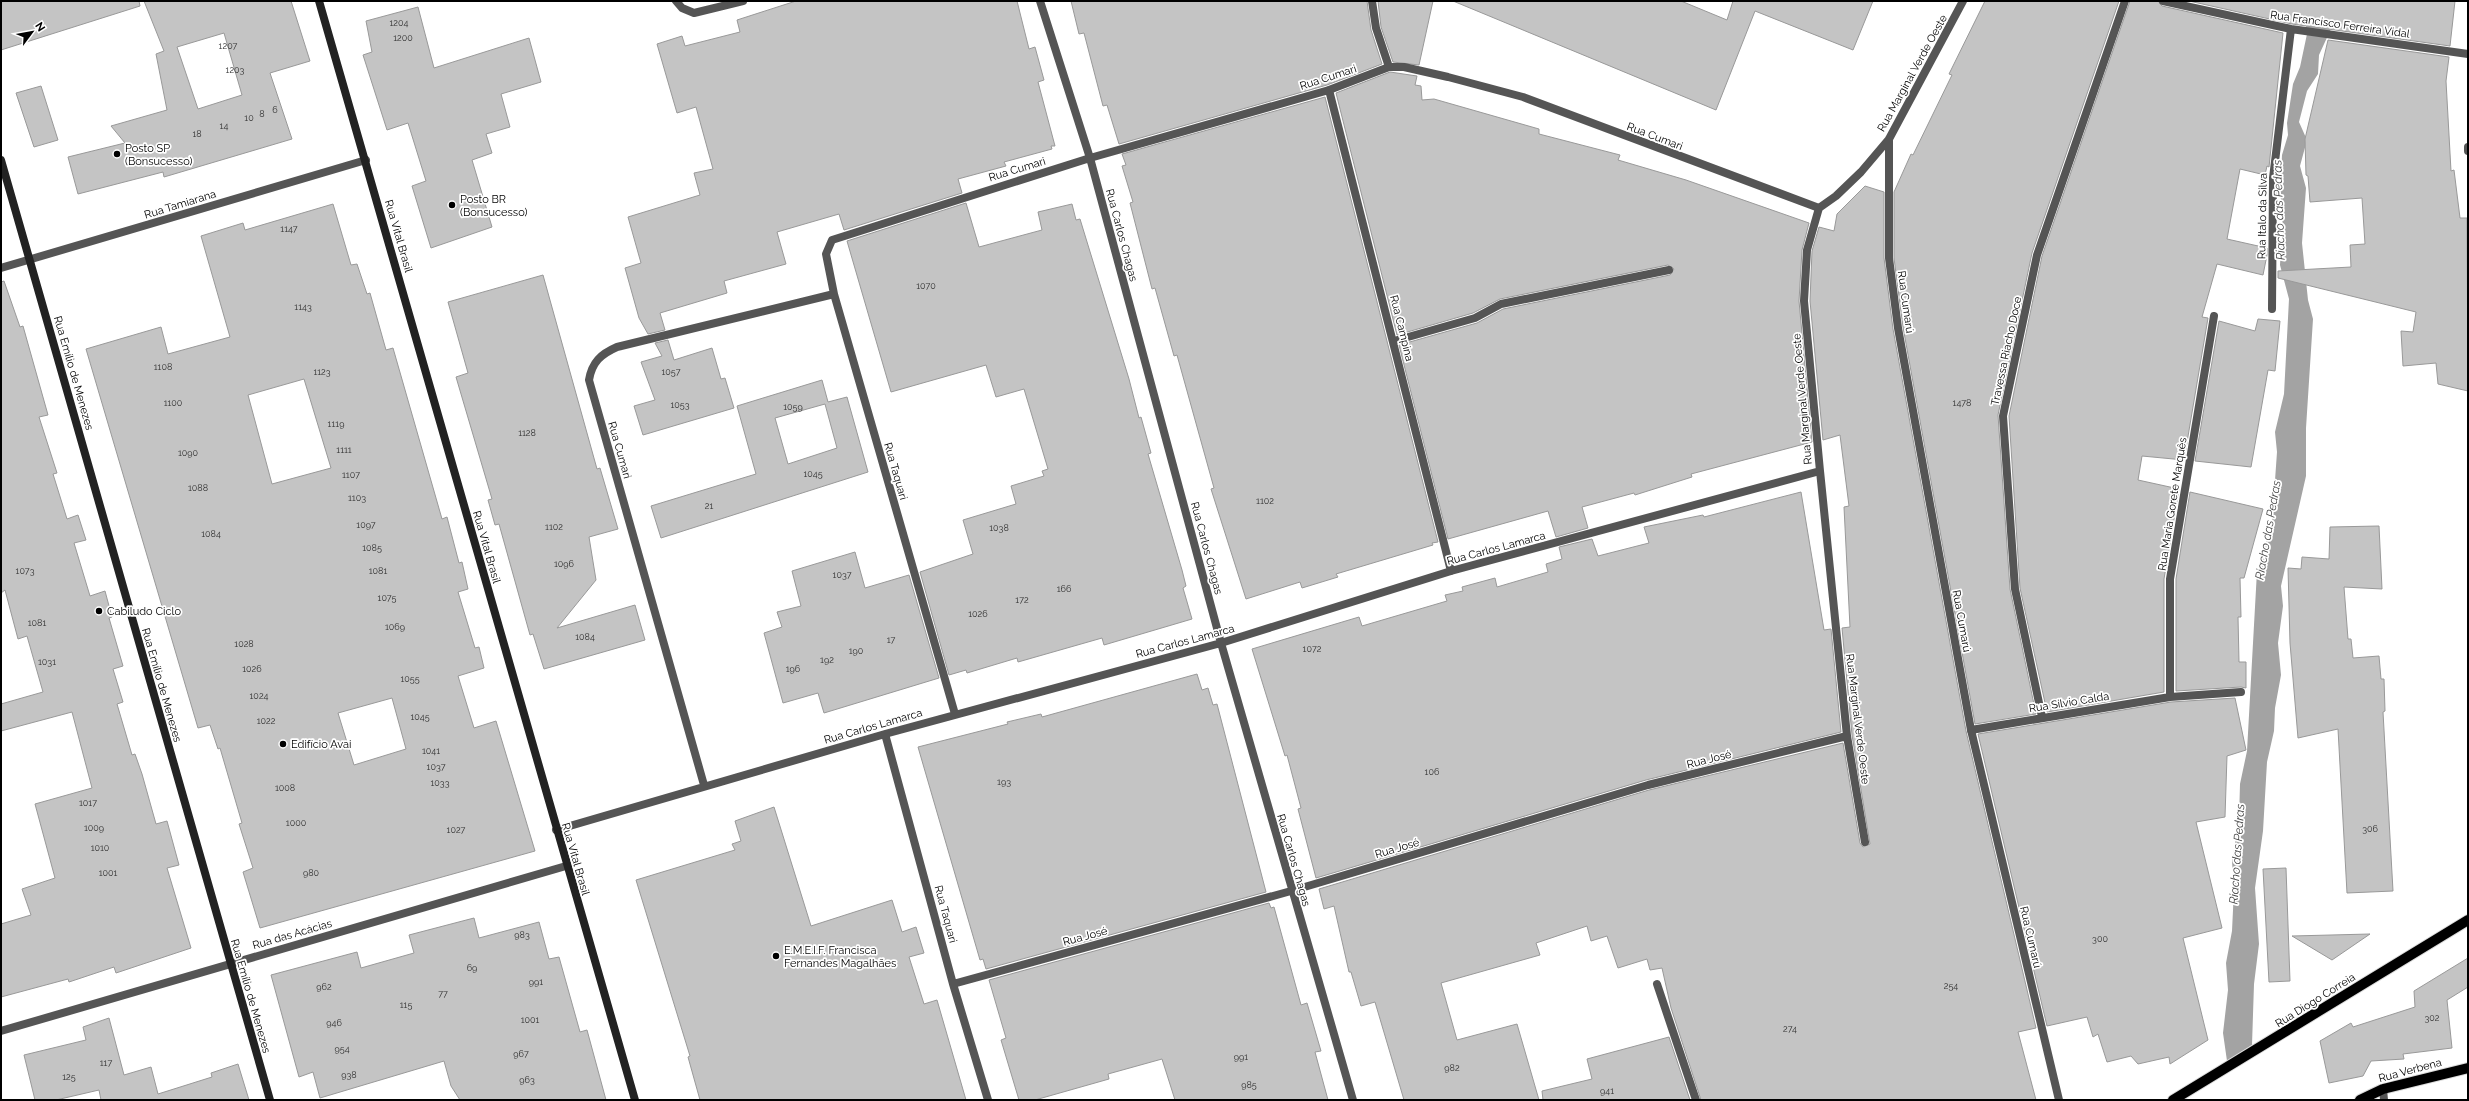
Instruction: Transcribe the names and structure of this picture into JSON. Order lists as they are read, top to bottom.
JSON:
{
  "streets": {
    "main road": ["Rua Diogo Correia", "Rua Verbena"],
    "street": [
      "Rua Francisco Ferreira Vidal",
      "Rua Marginal Verde Oeste",
      "Rua Cumari",
      "Rua Tamiarana",
      "Rua Italo da Silva",
      "Rua Carlos Chagas",
      "Rua Vital Brasil",
      "Rua Cumarú",
      "Rua Campina",
      "Travessa Riacho Doce",
      "Rua Emílio de Menezes",
      "Rua Taquari",
      "Rua Maria Gorete Marquês",
      "Rua Carlos Lamarca",
      "Rua Silvio Calda",
      "Rua José",
      "Rua das Acácias"
    ]
  },
  "crossings": [
    ["Rua Francisco Ferreira Vidal", "Rua Italo da Silva"],
    ["Rua Marginal Verde Oeste", "Rua Cumari"],
    ["Rua Marginal Verde Oeste", "Rua Cumarú"],
    ["Rua Marginal Verde Oeste", "Rua Carlos Lamarca"],
    ["Rua Marginal Verde Oeste", "Rua José"],
    ["Rua Cumari", "Rua Carlos Chagas"],
    ["Rua Cumari", "Rua Campina"],
    ["Rua Cumari", "Rua Taquari"],
    ["Rua Cumari", "Rua Carlos Lamarca"],
    ["Rua Tamiarana", "Rua Vital Brasil"],
    ["Rua Tamiarana", "Rua Emílio de Menezes"],
    ["Rua Carlos Chagas", "Rua Carlos Lamarca"],
    ["Rua Carlos Chagas", "Rua José"],
    ["Rua Vital Brasil", "Rua Carlos Lamarca"],
    ["Rua Vital Brasil", "Rua das Acácias"],
    ["Rua Cumarú", "Rua Silvio Calda"],
    ["Rua Campina", "Rua Carlos Lamarca"],
    ["Travessa Riacho Doce", "Rua Silvio Calda"],
    ["Rua Emílio de Menezes", "Rua das Acácias"],
    ["Rua Taquari", "Rua Carlos Lamarca"],
    ["Rua Taquari", "Rua José"],
    ["Rua Maria Gorete Marquês", "Rua Silvio Calda"]
  ],
  "water": ["Riacho das Pedras"],
  "places": [
    "Posto SP (Bonsucesso)",
    "Posto BR (Bonsucesso)",
    "Cabiludo Ciclo",
    "Edifício Avai",
    "E.M.E.I.F. Francisca Fernandes Magalhães"
  ],
  "house_numbers": [
    "1204",
    "1200",
    "1207",
    "1203",
    "6",
    "8",
    "10",
    "14",
    "18",
    "1147",
    "1070",
    "1143",
    "1108",
    "1123",
    "1057",
    "1100",
    "1478",
    "1053",
    "1059",
    "1119",
    "1128",
    "1111",
    "1090",
    "1045",
    "1107",
    "1088",
    "1103",
    "1102",
    "21",
    "1097",
    "1102",
    "1038",
    "1084",
    "1085",
    "1096",
    "1073",
    "1081",
    "1037",
    "166",
    "1075",
    "172",
    "1026",
    "1081",
    "1069",
    "1084",
    "17",
    "1028",
    "1072",
    "190",
    "192",
    "1031",
    "1026",
    "196",
    "1055",
    "1024",
    "1045",
    "1022",
    "1041",
    "1037",
    "106",
    "193",
    "1033",
    "1008",
    "1017",
    "1000",
    "1009",
    "306",
    "1027",
    "1010",
    "1001",
    "980",
    "983",
    "300",
    "69",
    "991",
    "254",
    "962",
    "77",
    "115",
    "302",
    "1001",
    "946",
    "274",
    "954",
    "967",
    "991",
    "117",
    "982",
    "938",
    "125",
    "963",
    "985",
    "941"
  ],
  "north": "top right"
}
